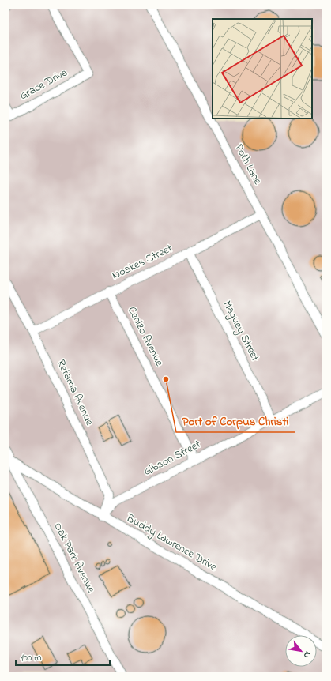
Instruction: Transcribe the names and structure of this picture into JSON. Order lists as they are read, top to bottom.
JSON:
{
  "streets": {
    "street": [
      "Grace Drive",
      "Poth Lane",
      "Noakes Street",
      "Maguey Street",
      "Cenizo Avenue",
      "Retama Avenue",
      "Gibson Street",
      "Buddy Lawrence Drive",
      "Oak Park Avenue"
    ]
  },
  "crossings": [
    ["Poth Lane", "Noakes Street"],
    ["Noakes Street", "Maguey Street"],
    ["Noakes Street", "Cenizo Avenue"],
    ["Noakes Street", "Retama Avenue"],
    ["Maguey Street", "Gibson Street"],
    ["Cenizo Avenue", "Gibson Street"],
    ["Retama Avenue", "Gibson Street"],
    ["Retama Avenue", "Buddy Lawrence Drive"],
    ["Gibson Street", "Buddy Lawrence Drive"],
    ["Buddy Lawrence Drive", "Oak Park Avenue"]
  ],
  "places": ["Port of Corpus Christi"],
  "scale_bar": "100 m",
  "north": "bottom right"
}
